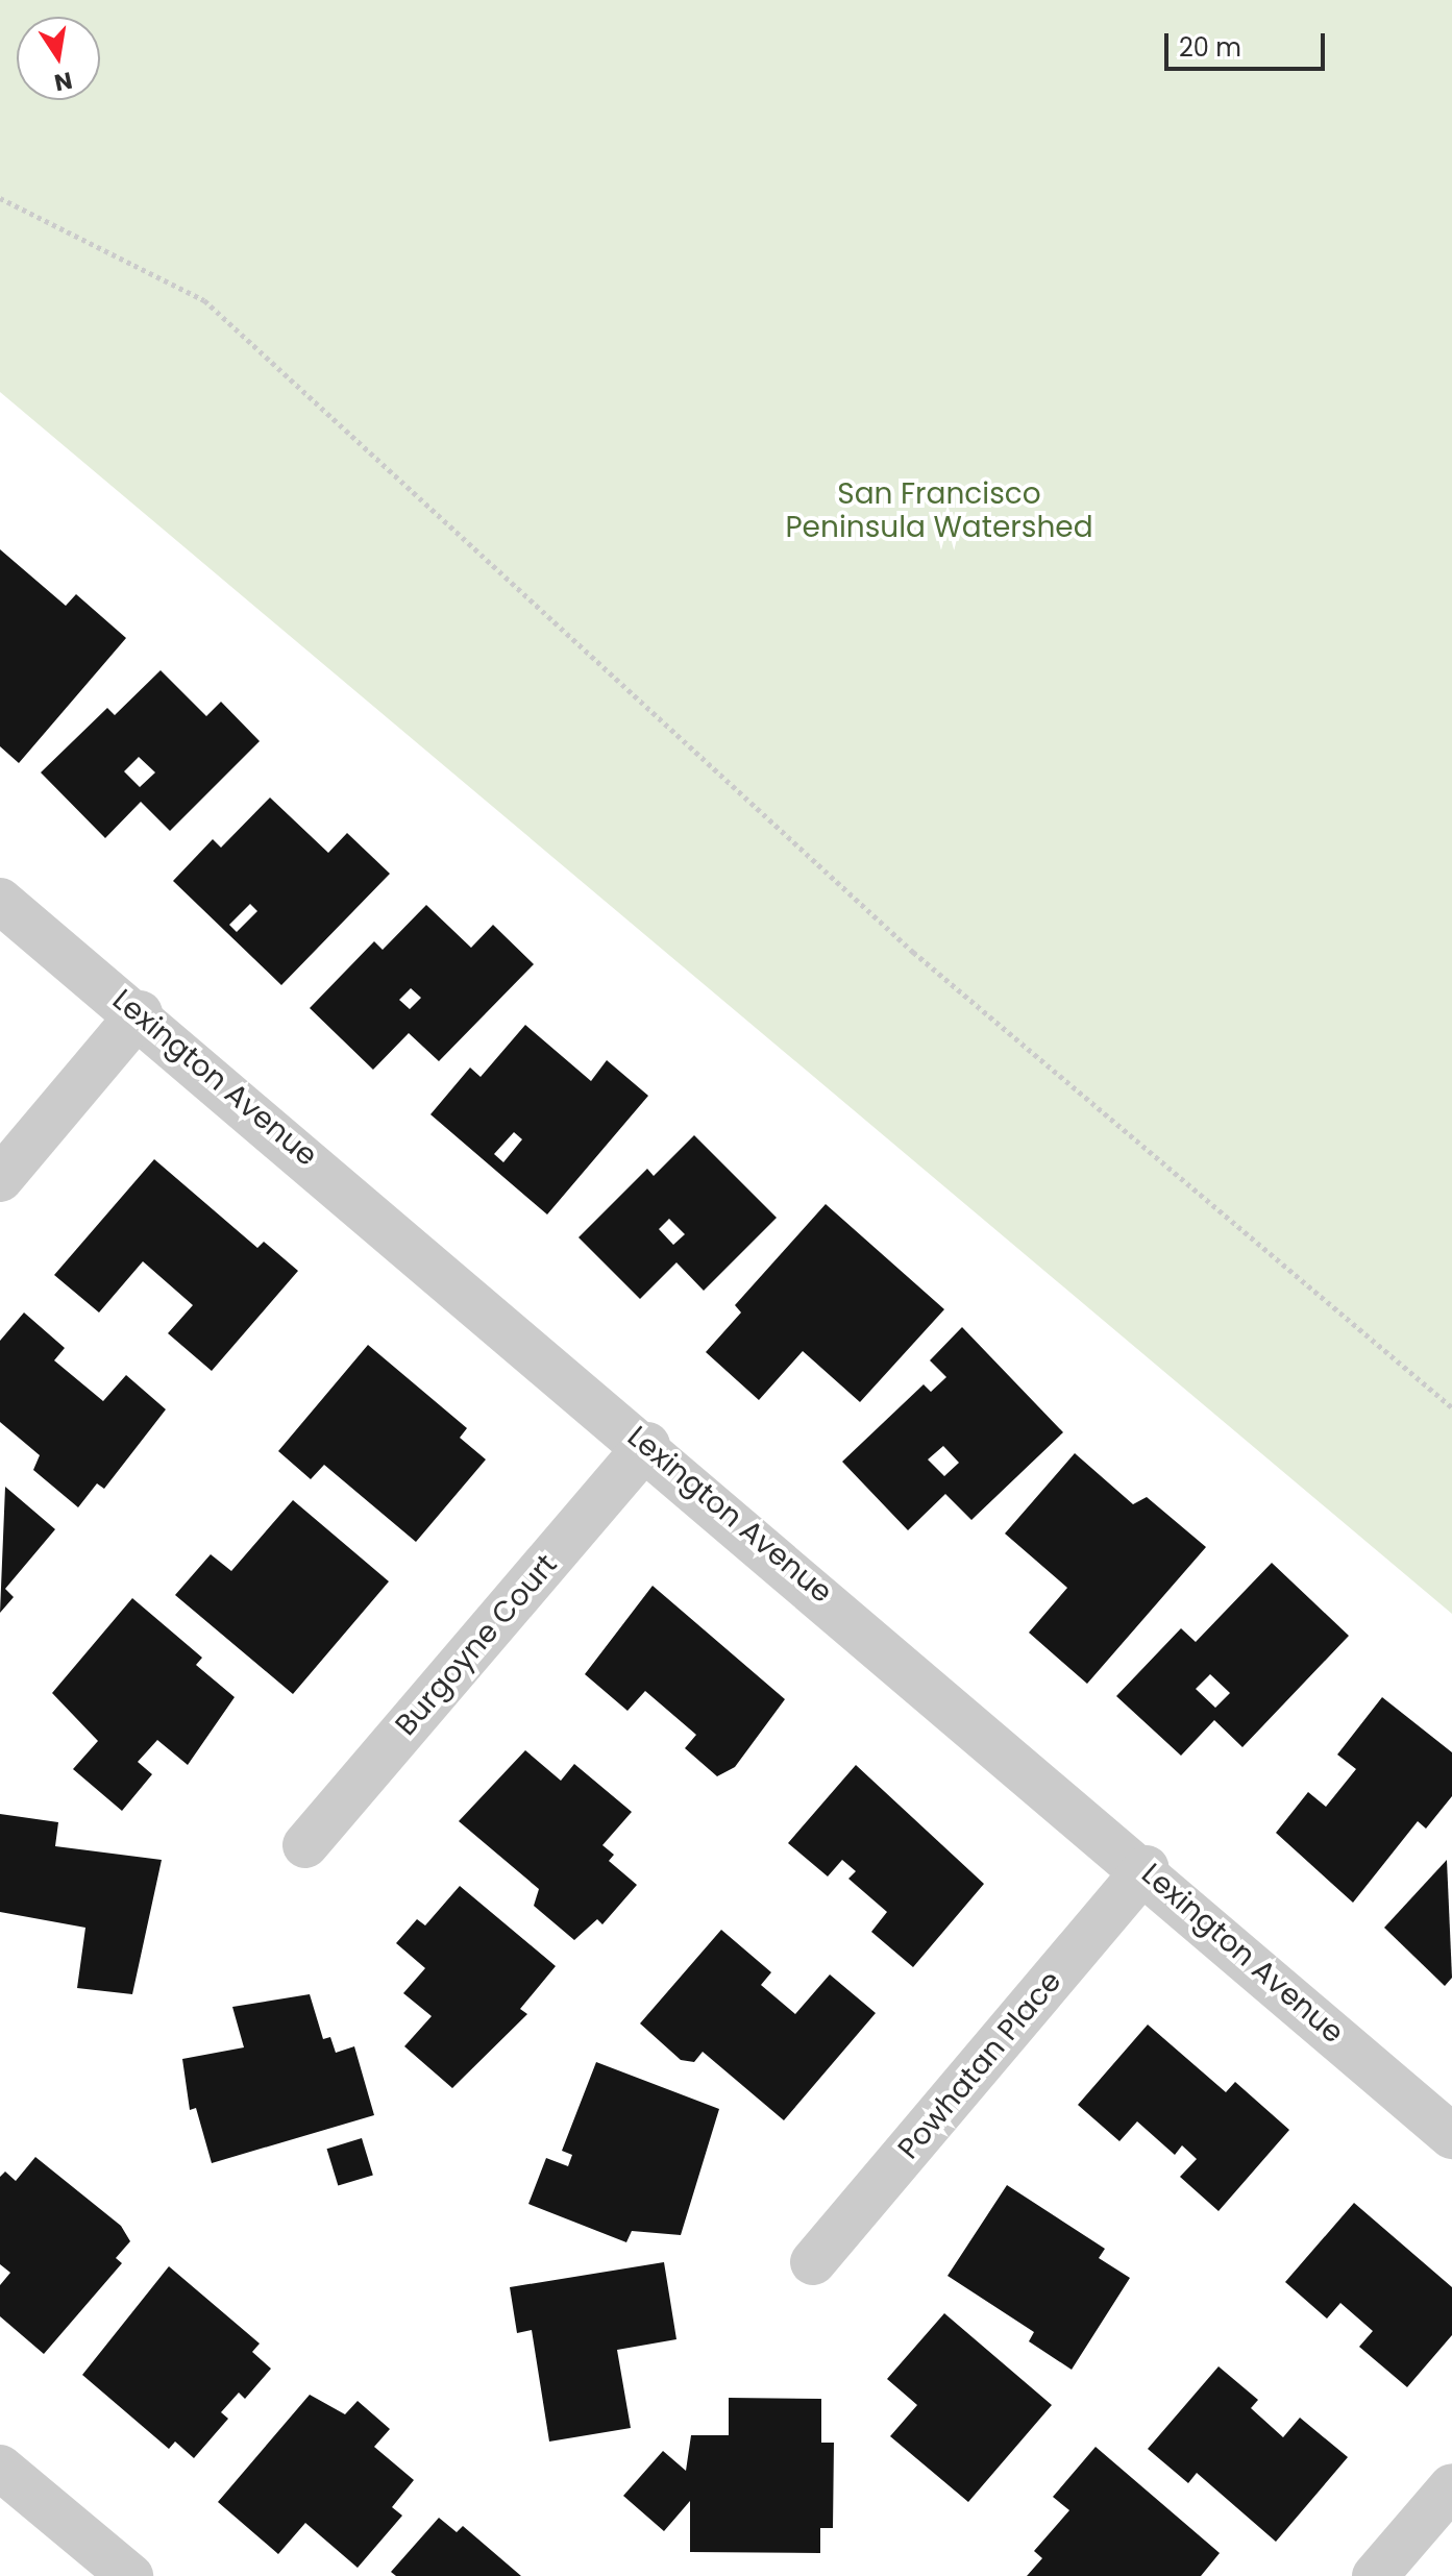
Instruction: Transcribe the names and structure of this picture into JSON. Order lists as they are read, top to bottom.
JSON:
{
  "streets": {
    "street": ["Lexington Avenue", "Burgoyne Court", "Powhatan Place"]
  },
  "crossings": [
    ["Lexington Avenue", "Burgoyne Court"],
    ["Lexington Avenue", "Powhatan Place"]
  ],
  "parks": ["San Francisco Peninsula Watershed"],
  "scale_bar": "20 m",
  "north": "bottom"
}
